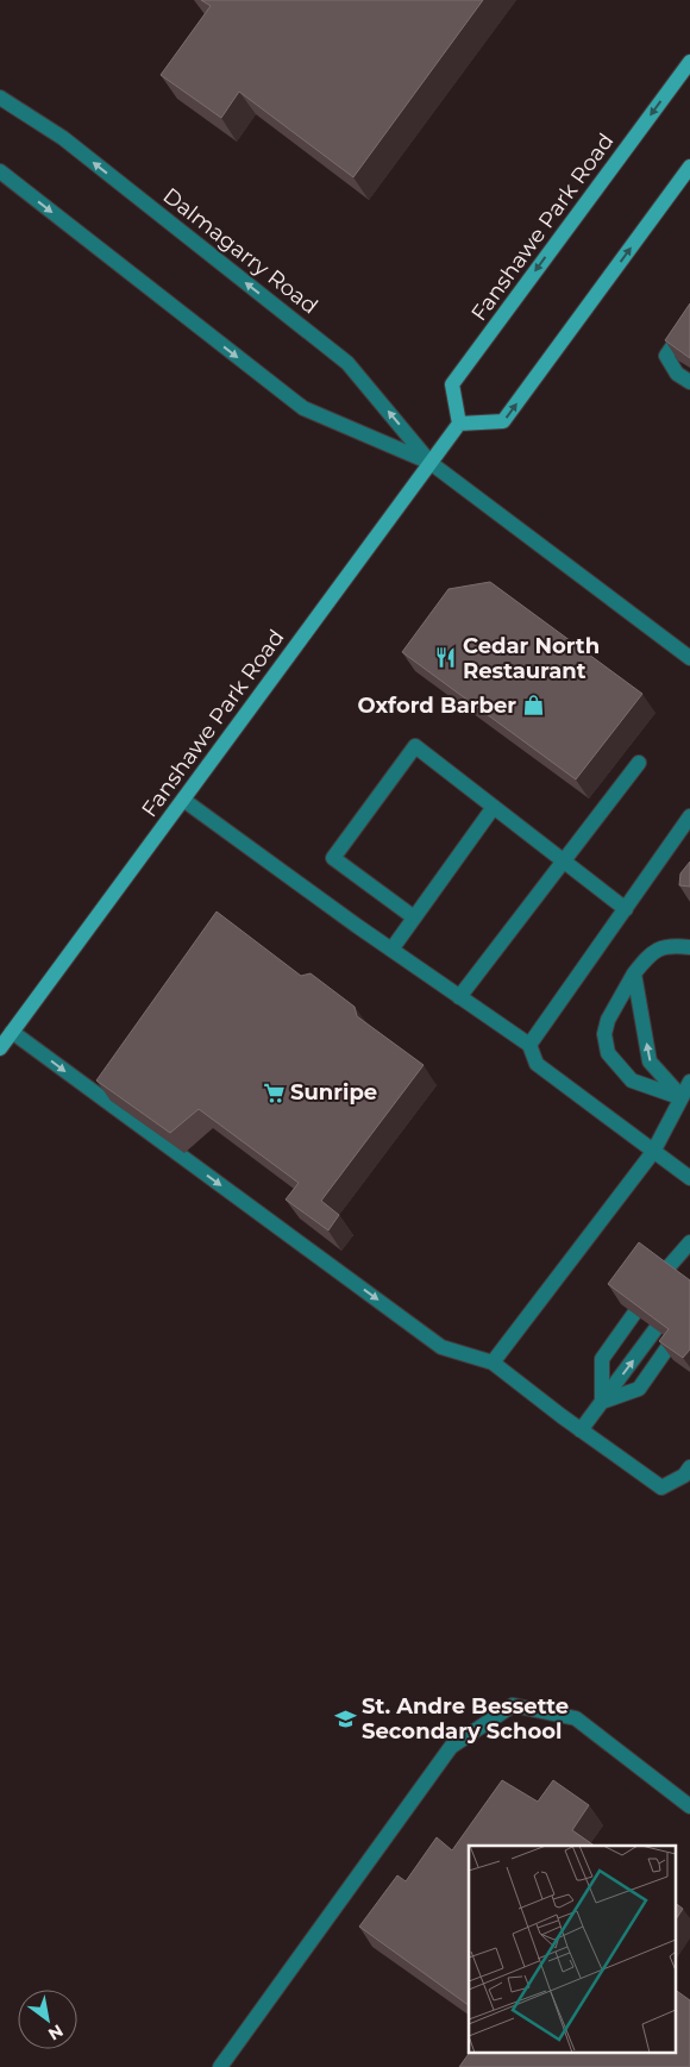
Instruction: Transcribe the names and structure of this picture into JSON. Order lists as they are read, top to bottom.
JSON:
{
  "streets": {
    "main road": ["Fanshawe Park Road"],
    "street": ["Dalmagarry Road"]
  },
  "crossings": [
    ["Fanshawe Park Road", "Dalmagarry Road"]
  ],
  "places": {
    "restaurant": ["Cedar North Restaurant"],
    "shop": ["Oxford Barber"],
    "supermarket": ["Sunripe"],
    "school or university": ["St. Andre Bessette Secondary School"]
  },
  "north": "bottom right"
}
